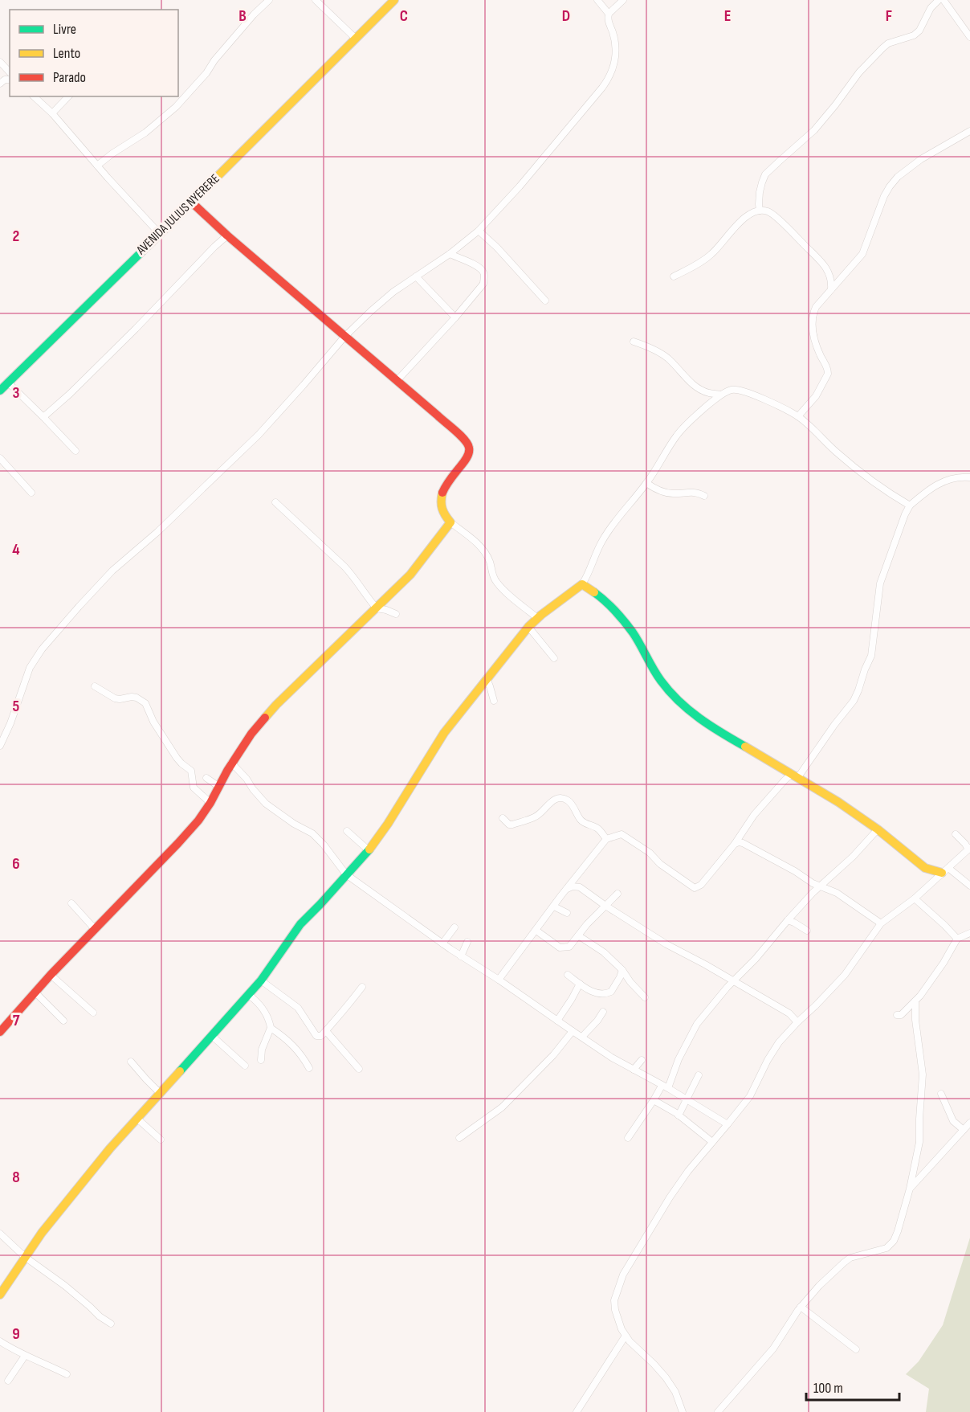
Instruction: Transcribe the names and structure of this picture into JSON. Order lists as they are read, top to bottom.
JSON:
{
  "streets": {
    "street": ["AVENIDA JULIUS NYERERE"]
  },
  "legend": ["Livre", "Lento", "Parado"],
  "scale_bar": "100 m",
  "grid": {
    "columns": [
      "B",
      "C",
      "D",
      "E",
      "F"
    ],
    "rows": [
      "2",
      "3",
      "4",
      "5",
      "6",
      "7",
      "8",
      "9"
    ]
  }
}
